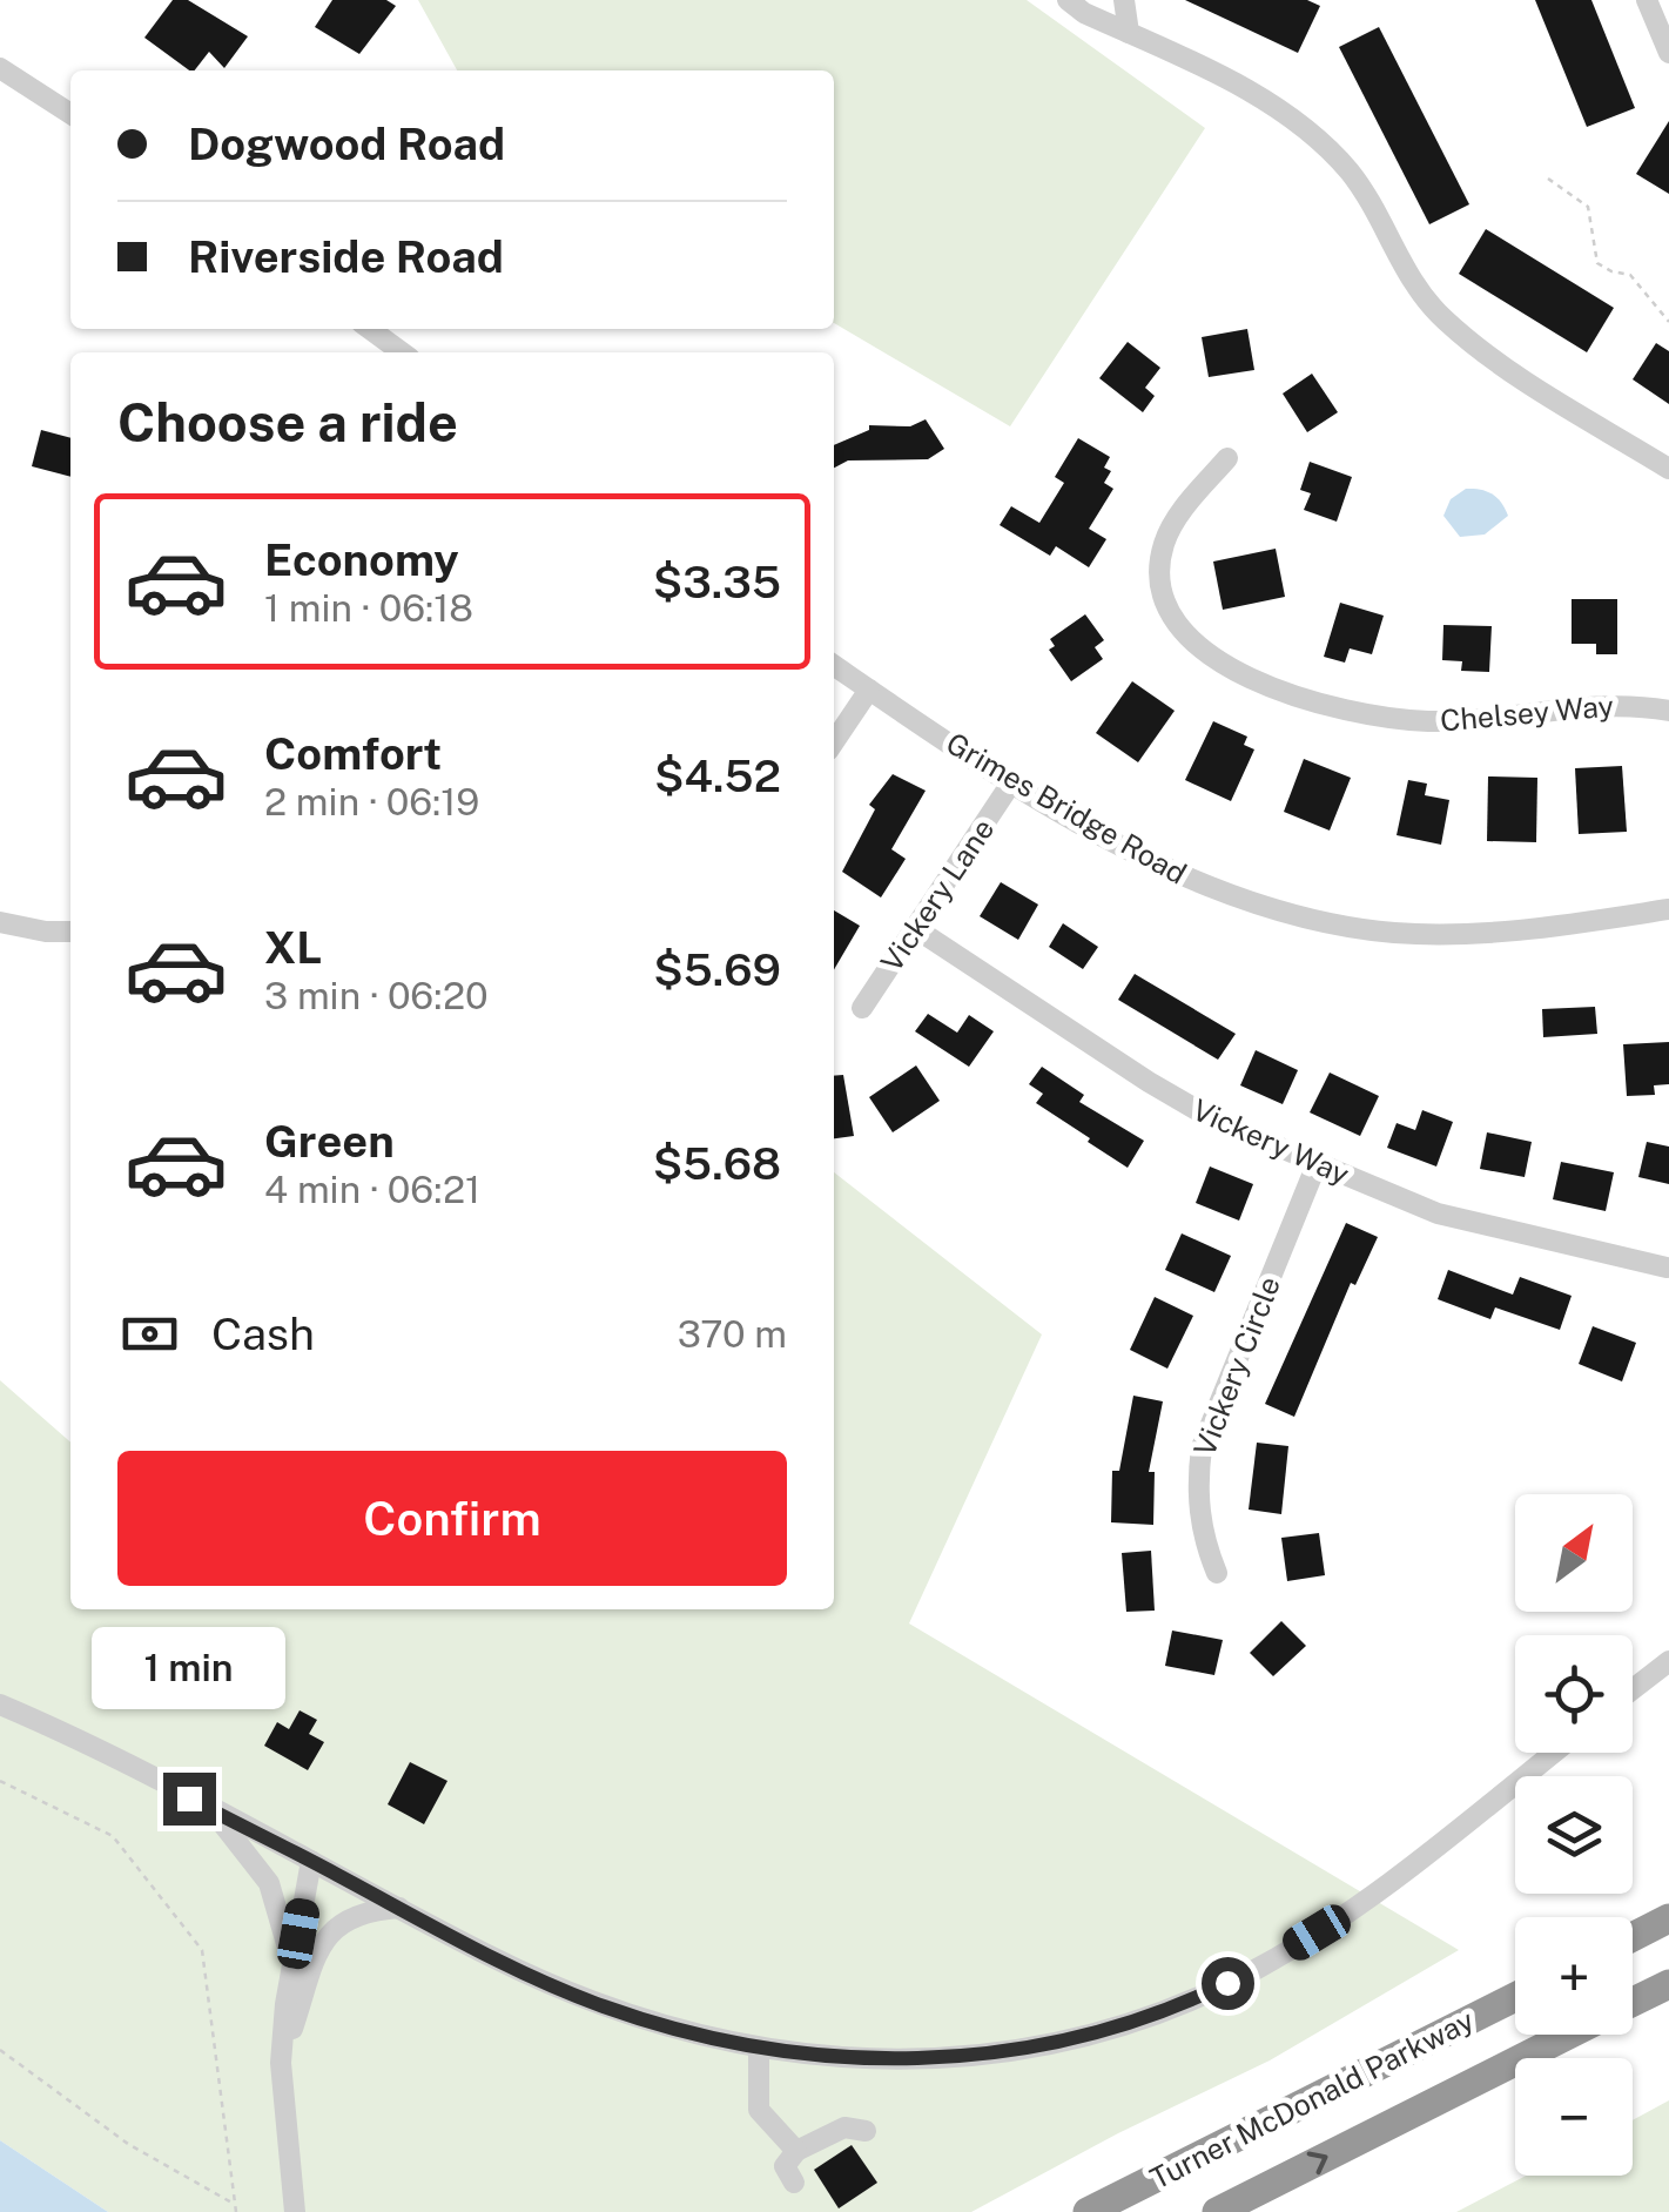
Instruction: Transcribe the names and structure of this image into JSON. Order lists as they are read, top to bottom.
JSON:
{
  "streets": {
    "highway": ["Turner McDonald Parkway"],
    "street": [
      "Chelsey Way",
      "Grimes Bridge Road",
      "Vickery Lane",
      "Vickery Way",
      "Vickery Circle"
    ]
  },
  "crossings": [
    ["Grimes Bridge Road", "Vickery Lane"],
    ["Vickery Lane", "Vickery Way"],
    ["Vickery Way", "Vickery Circle"]
  ],
  "north": "top right",
  "page": {
    "banner": ["Dogwood Road", "Riverside Road"],
    "heading": "Choose a ride",
    "list": [
      {
        "name": "Economy",
        "note": "1 min · 06:18",
        "value": "$3.35"
      },
      {
        "name": "Comfort",
        "note": "2 min · 06:19",
        "value": "$4.52"
      },
      {
        "name": "XL",
        "note": "3 min · 06:20",
        "value": "$5.69"
      },
      {
        "name": "Green",
        "note": "4 min · 06:21",
        "value": "$5.68"
      }
    ],
    "pay": ["Cash", "370 m"],
    "buttons": "Confirm",
    "map_buttons": ["+", "−"],
    "bubble": "1 min"
  }
}
